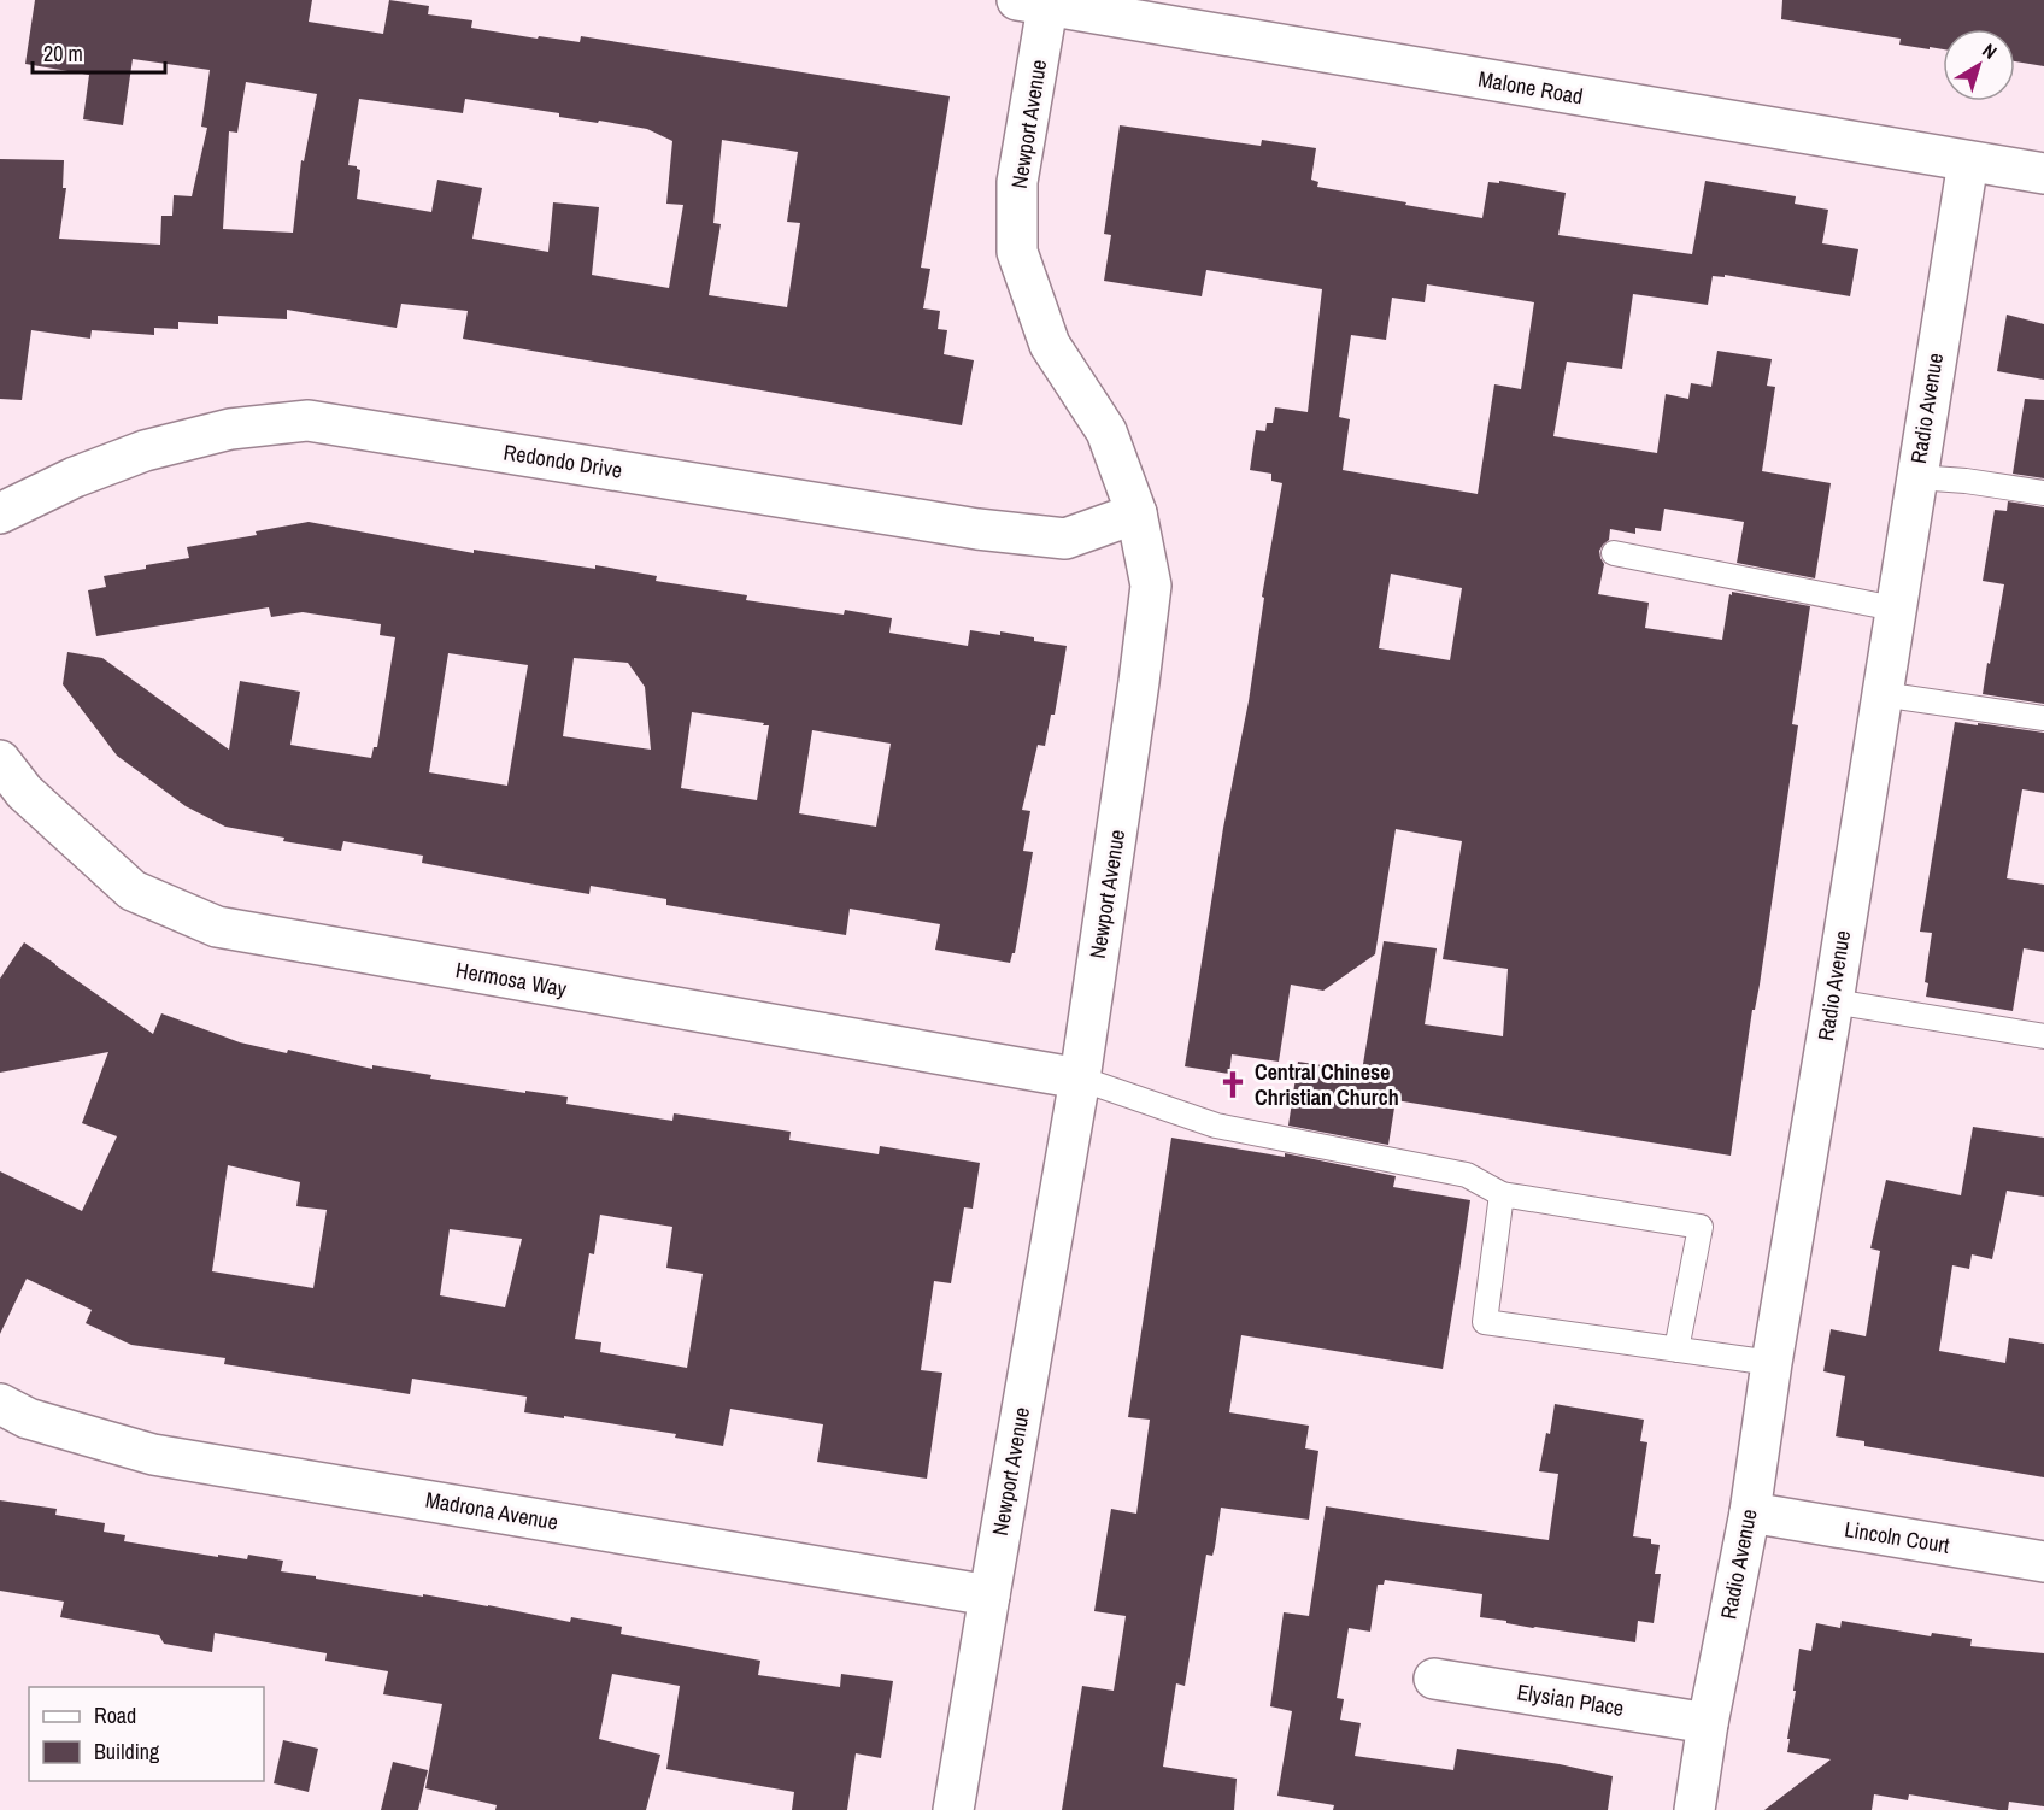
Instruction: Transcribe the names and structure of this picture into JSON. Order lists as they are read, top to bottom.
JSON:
{
  "streets": {
    "street": [
      "Malone Road",
      "Newport Avenue",
      "Radio Avenue",
      "Redondo Drive",
      "Hermosa Way",
      "Madrona Avenue",
      "Lincoln Court",
      "Elysian Place"
    ]
  },
  "crossings": [
    ["Malone Road", "Newport Avenue"],
    ["Malone Road", "Radio Avenue"],
    ["Newport Avenue", "Redondo Drive"],
    ["Newport Avenue", "Hermosa Way"],
    ["Newport Avenue", "Madrona Avenue"],
    ["Radio Avenue", "Lincoln Court"],
    ["Radio Avenue", "Elysian Place"]
  ],
  "places": {
    "church": ["Central Chinese Christian Church"]
  },
  "legend": ["Road", "Building"],
  "scale_bar": "20 m",
  "north": "top right"
}
